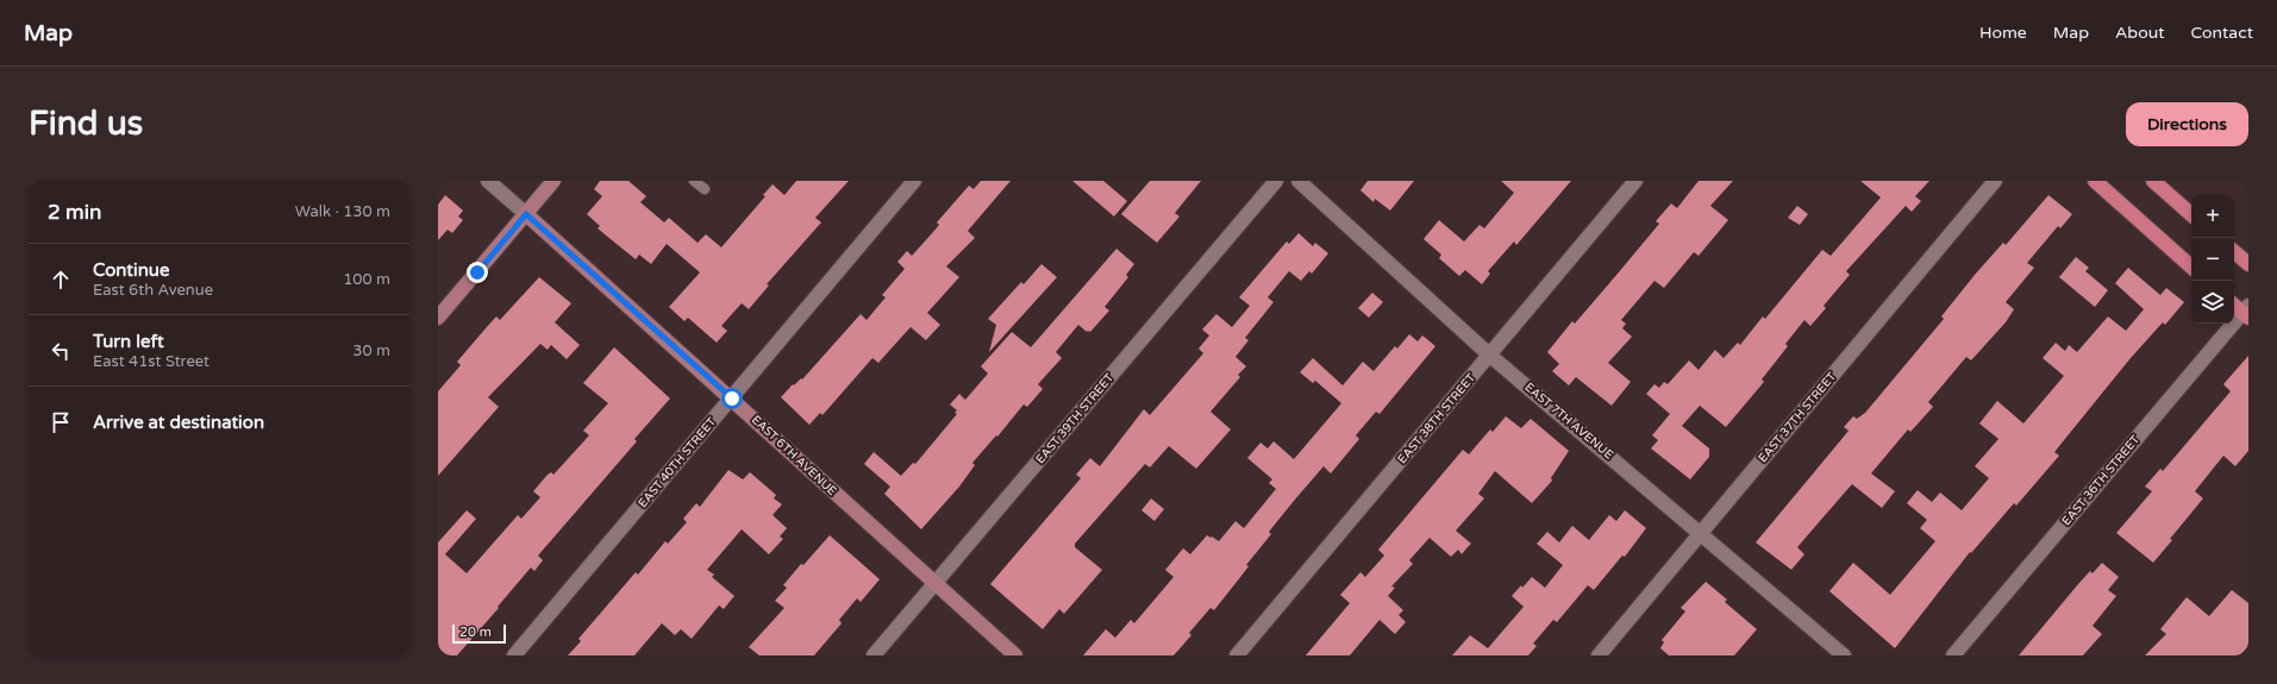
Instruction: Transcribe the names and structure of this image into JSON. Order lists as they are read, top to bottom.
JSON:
{
  "streets": {
    "street": [
      "EAST 37TH STREET",
      "EAST 39TH STREET",
      "EAST 38TH STREET",
      "EAST 7TH AVENUE",
      "EAST 6TH AVENUE",
      "EAST 40TH STREET",
      "EAST 36TH STREET"
    ]
  },
  "crossings": [
    ["EAST 37TH STREET", "EAST 7TH AVENUE"],
    ["EAST 39TH STREET", "EAST 6TH AVENUE"],
    ["EAST 38TH STREET", "EAST 7TH AVENUE"],
    ["EAST 6TH AVENUE", "EAST 40TH STREET"]
  ],
  "scale_bar": "20 m",
  "page": {
    "header": "Map",
    "nav": [
      "Home",
      "Map",
      "About",
      "Contact"
    ],
    "buttons": "Directions",
    "title": "Find us",
    "heading": ["2 min", "Walk · 130 m"],
    "map_buttons": ["+", "−"],
    "list": [
      ["Continue", "East 6th Avenue", "100 m"],
      ["Turn left", "East 41st Street", "30 m"],
      "Arrive at destination"
    ],
    "scale": "20 m"
  }
}
